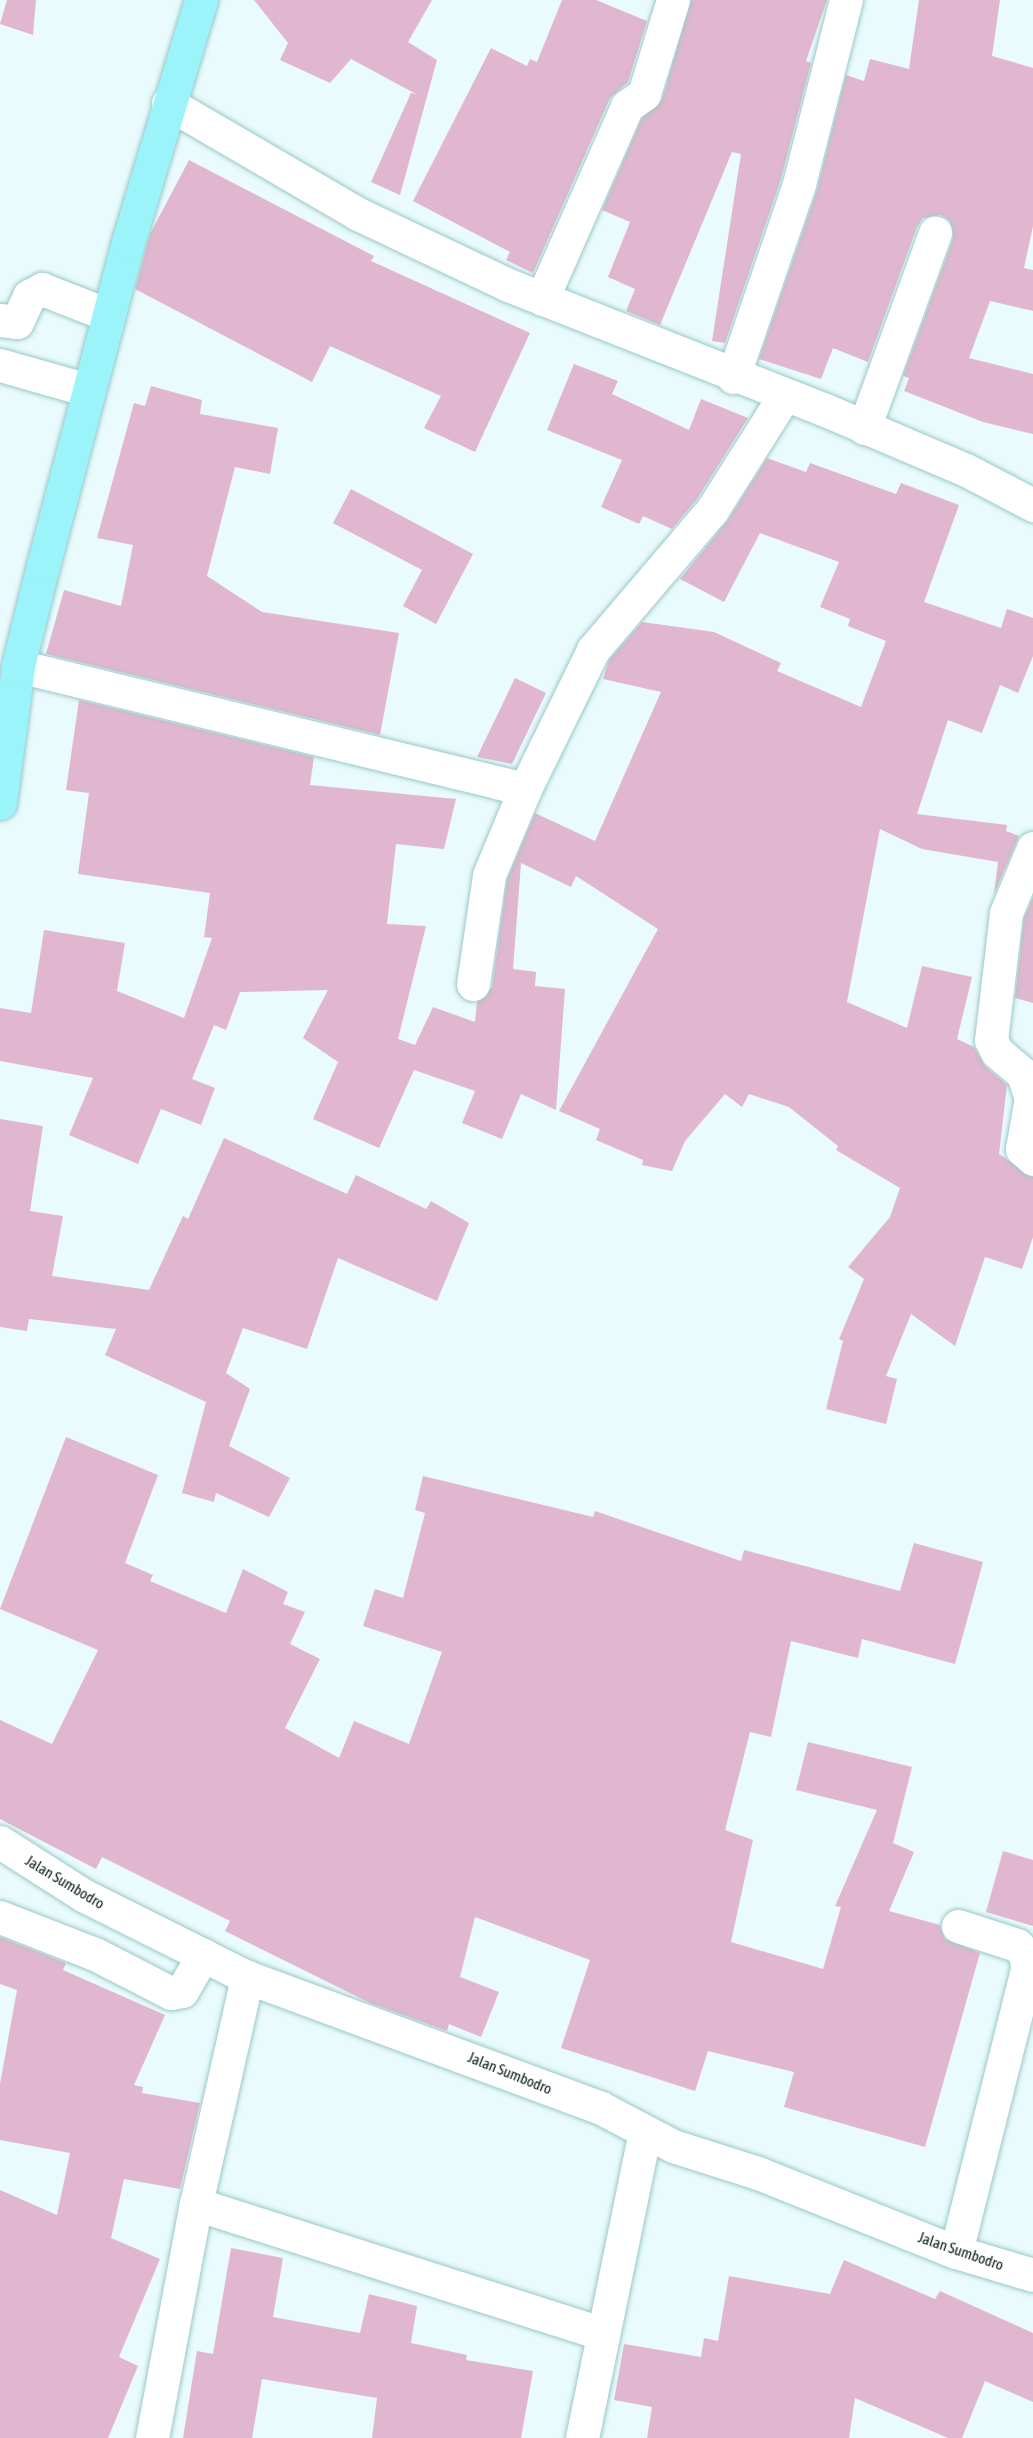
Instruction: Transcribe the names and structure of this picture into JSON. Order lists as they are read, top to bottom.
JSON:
{
  "streets": {
    "street": ["Jalan Sumbodro"]
  }
}
